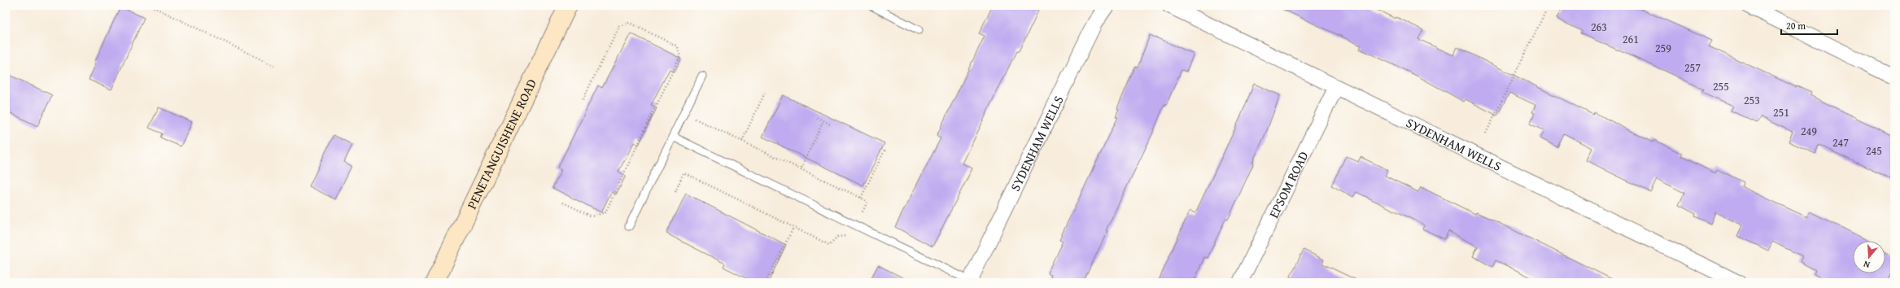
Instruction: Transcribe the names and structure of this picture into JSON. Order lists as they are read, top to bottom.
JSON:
{
  "streets": {
    "main road": ["PENETANGUISHENE ROAD"],
    "street": ["SYDENHAM WELLS", "EPSOM ROAD"]
  },
  "crossings": [
    ["SYDENHAM WELLS", "EPSOM ROAD"]
  ],
  "house_numbers": [
    "263",
    "261",
    "259",
    "257",
    "255",
    "253",
    "251",
    "249",
    "247",
    "245"
  ],
  "scale_bar": "20 m",
  "north": "bottom"
}
